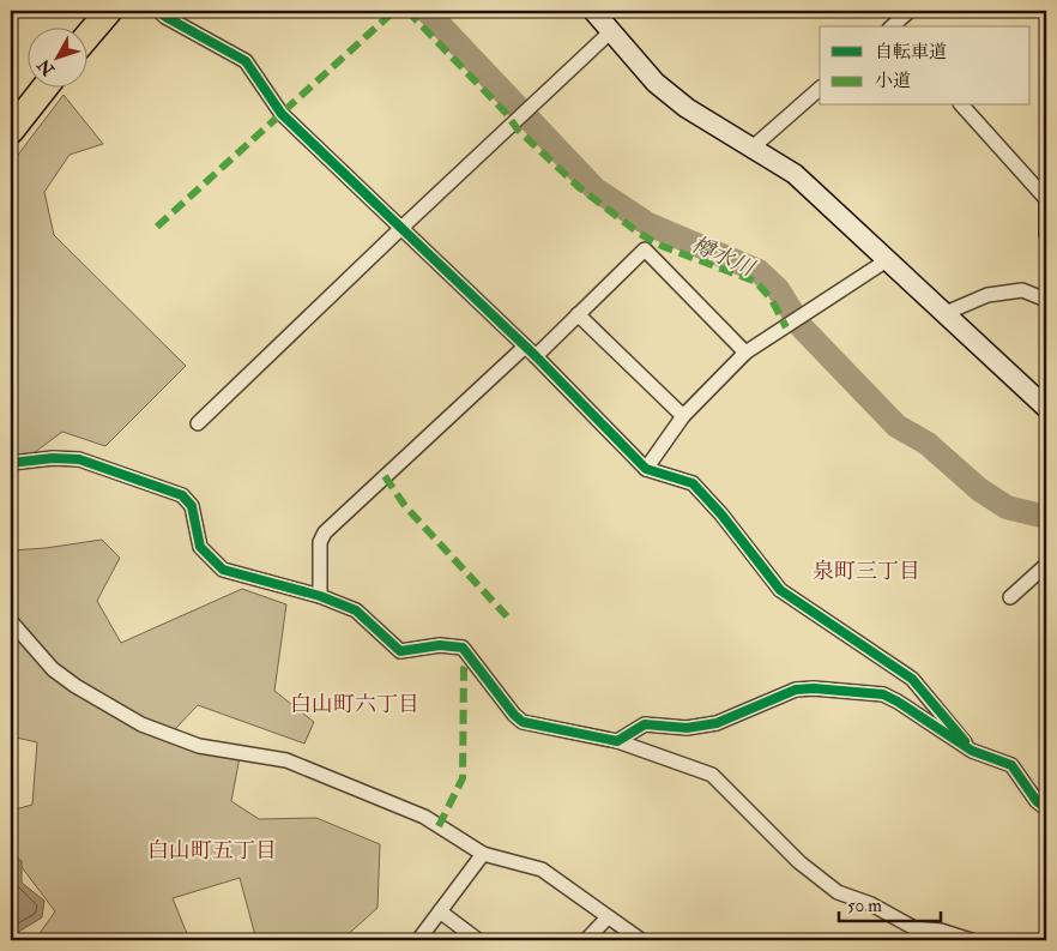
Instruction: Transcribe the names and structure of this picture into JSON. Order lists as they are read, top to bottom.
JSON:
{
  "districts": ["泉町三丁目", "白山町六丁目", "白山町五丁目"],
  "water": ["樽水川"],
  "legend": ["自転車道", "小道"],
  "scale_bar": "50 m",
  "north": "bottom left"
}
